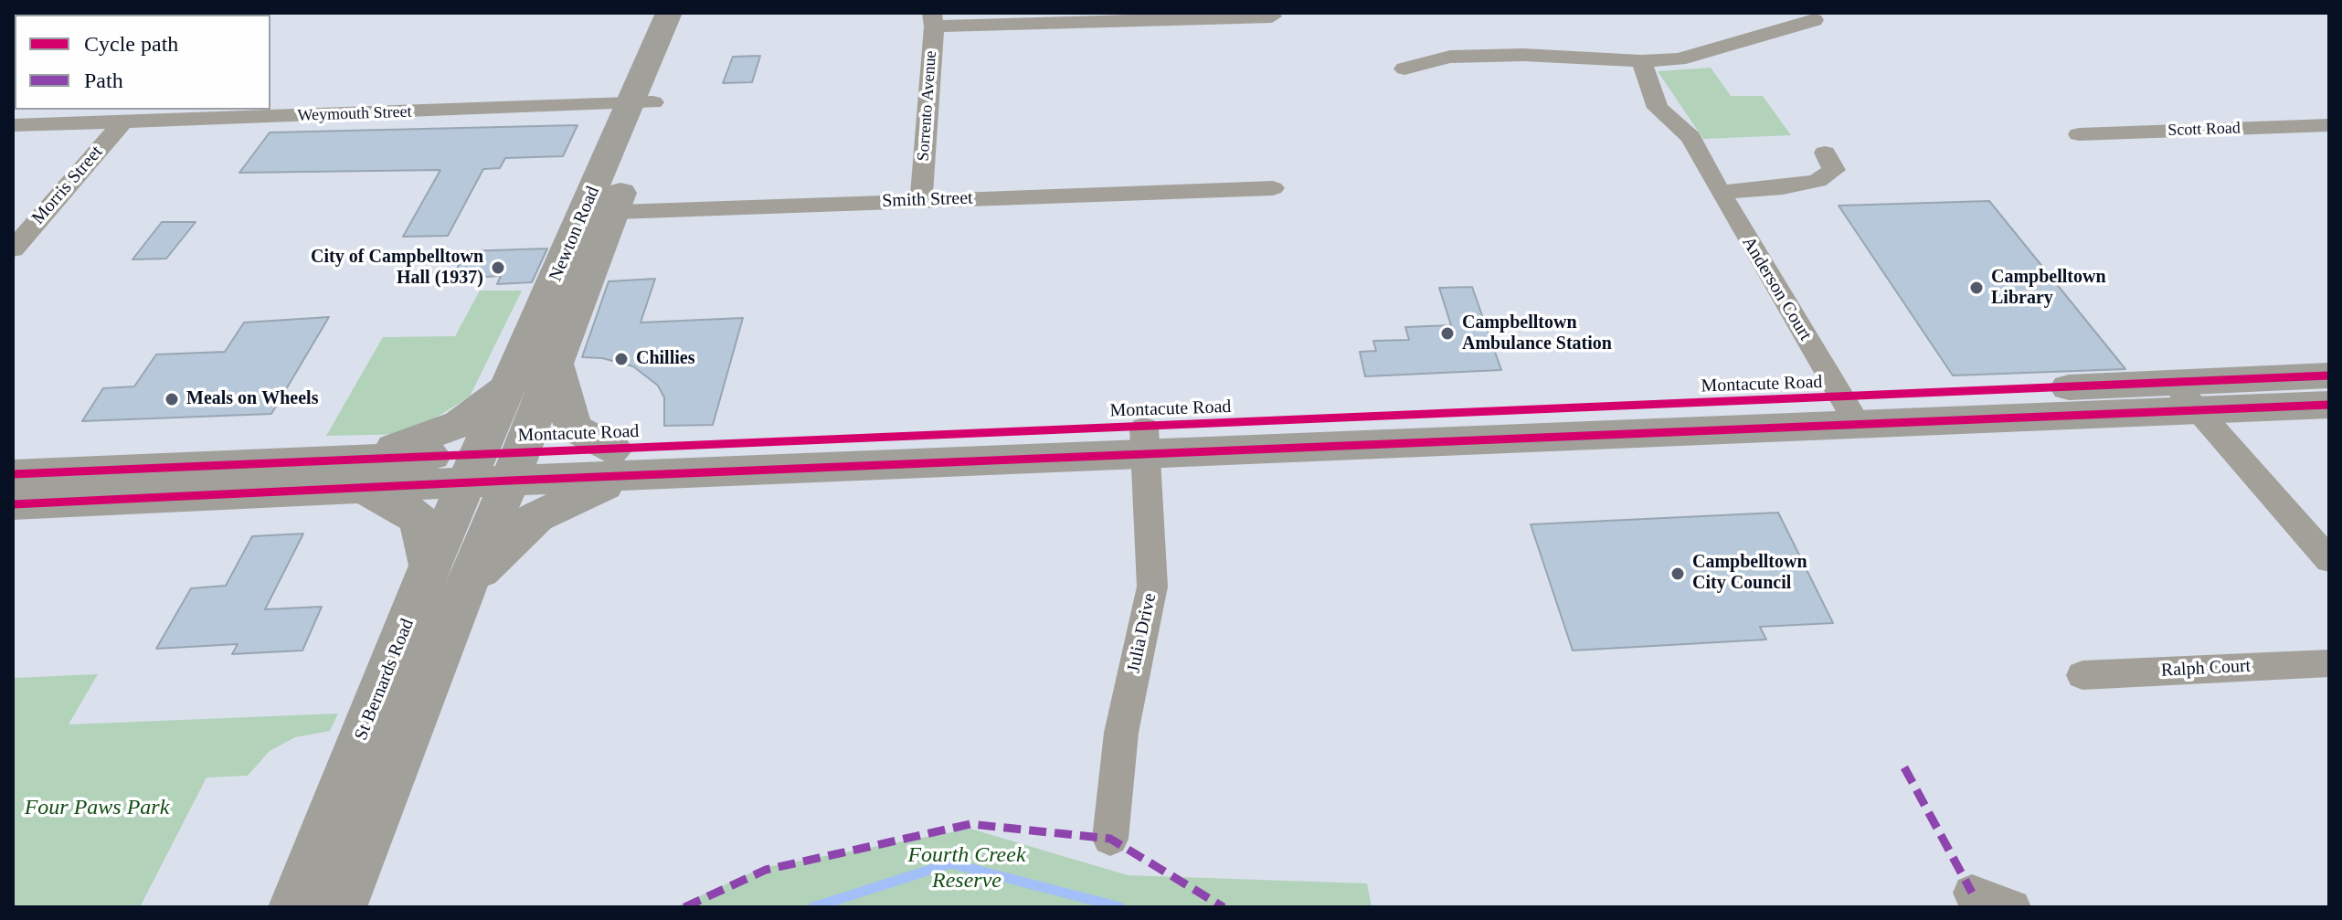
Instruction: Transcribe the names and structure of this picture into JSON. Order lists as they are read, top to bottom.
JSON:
{
  "streets": {
    "main road": ["Newton Road", "St Bernards Road"],
    "street": [
      "Sorrento Avenue",
      "Weymouth Street",
      "Scott Road",
      "Morris Street",
      "Smith Street",
      "Anderson Court",
      "Julia Drive",
      "Ralph Court"
    ],
    "cycle path": ["Montacute Road"]
  },
  "crossings": [
    ["Sorrento Avenue", "Smith Street"],
    ["Weymouth Street", "Morris Street"],
    ["Weymouth Street", "Newton Road"],
    ["Smith Street", "Newton Road"],
    ["Newton Road", "St Bernards Road"]
  ],
  "parks": ["Four Paws Park", "Fourth Creek Reserve"],
  "places": [
    "City of Campbelltown Hall (1937)",
    "Campbelltown Library",
    "Campbelltown Ambulance Station",
    "Chillies",
    "Meals on Wheels",
    "Campbelltown City Council"
  ],
  "legend": ["Cycle path", "Path"]
}
